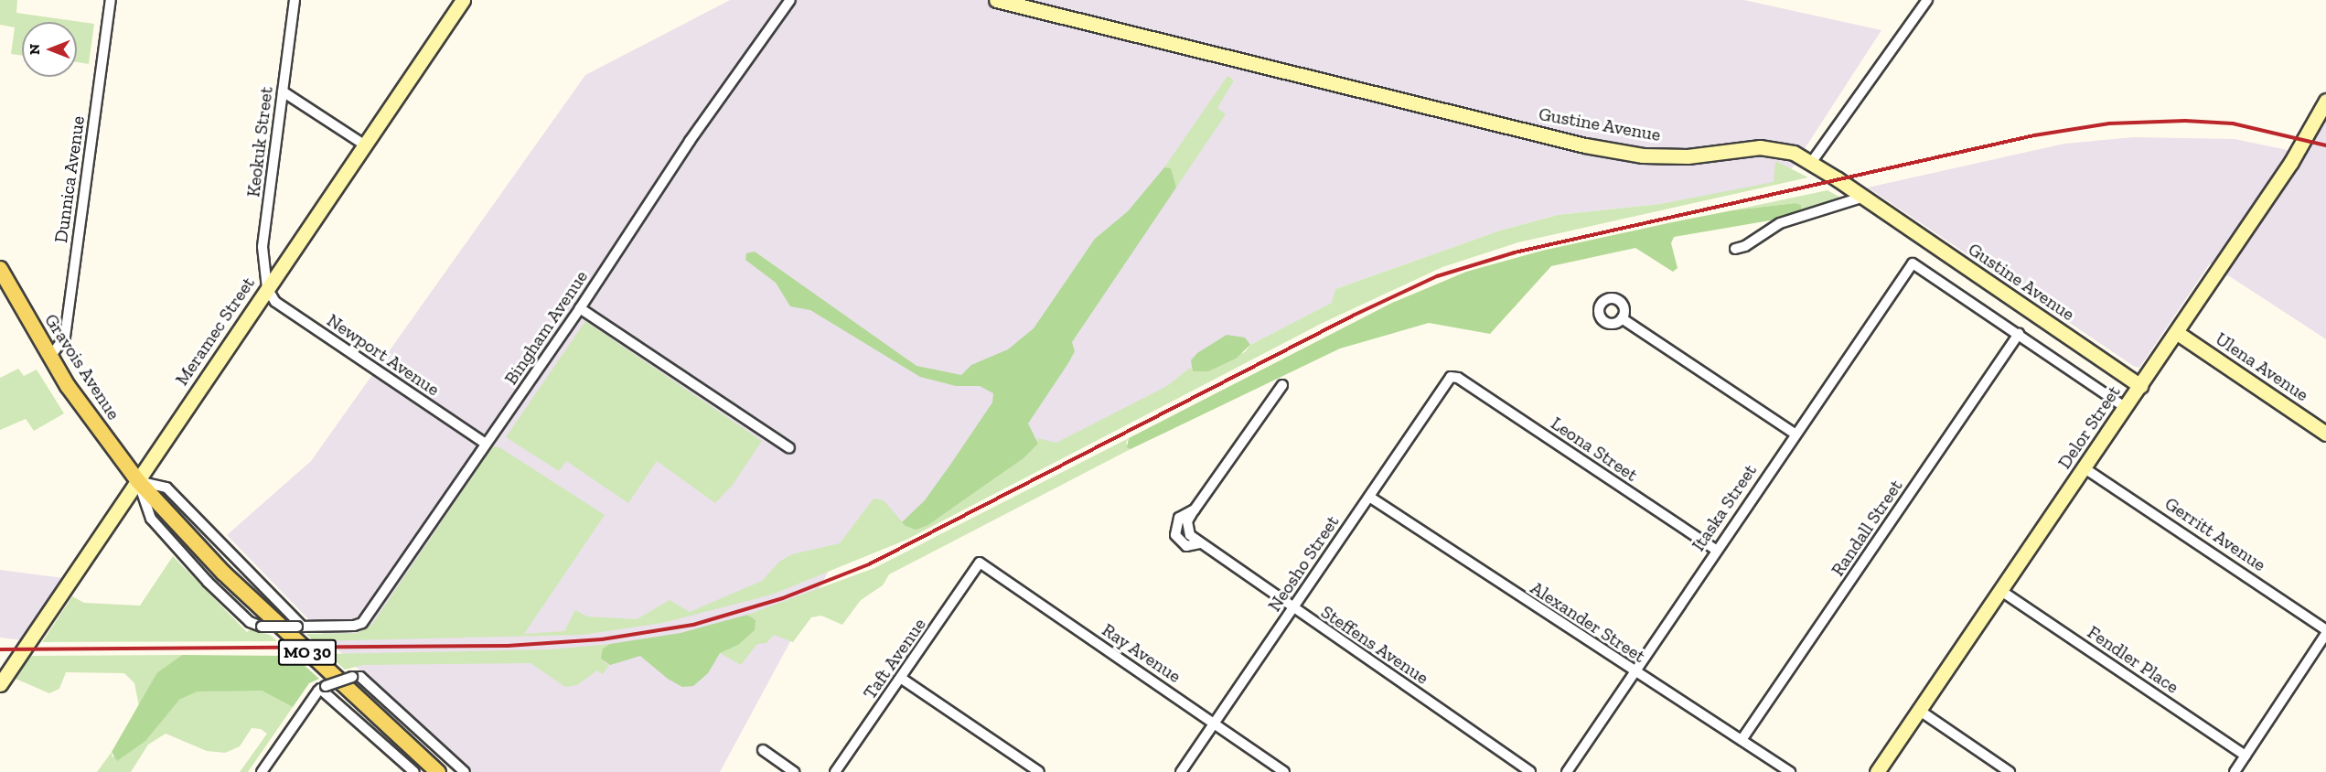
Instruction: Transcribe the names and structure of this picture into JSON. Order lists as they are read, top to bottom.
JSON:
{
  "streets": {
    "main road": ["Gravois Avenue", "MO 30"],
    "street": [
      "Gustine Avenue",
      "Keokuk Street",
      "Dunnica Avenue",
      "Bingham Avenue",
      "Meramec Street",
      "Newport Avenue",
      "Ulena Avenue",
      "Delor Street",
      "Leona Street",
      "Itaska Street",
      "Randall Street",
      "Gerritt Avenue",
      "Neosho Street",
      "Alexander Street",
      "Steffens Avenue",
      "Ray Avenue",
      "Taft Avenue",
      "Fendler Place"
    ]
  },
  "crossings": [
    ["Gustine Avenue", "Delor Street"],
    ["Keokuk Street", "Meramec Street"],
    ["Keokuk Street", "Newport Avenue"],
    ["Dunnica Avenue", "Gravois Avenue"],
    ["Bingham Avenue", "Newport Avenue"],
    ["Bingham Avenue", "Gravois Avenue"],
    ["Meramec Street", "Newport Avenue"],
    ["Meramec Street", "Gravois Avenue"],
    ["Ulena Avenue", "Delor Street"],
    ["Delor Street", "Gerritt Avenue"],
    ["Delor Street", "Fendler Place"],
    ["Leona Street", "Itaska Street"],
    ["Leona Street", "Neosho Street"],
    ["Itaska Street", "Randall Street"],
    ["Itaska Street", "Alexander Street"],
    ["Randall Street", "Alexander Street"],
    ["Neosho Street", "Alexander Street"],
    ["Neosho Street", "Steffens Avenue"],
    ["Neosho Street", "Ray Avenue"],
    ["Ray Avenue", "Taft Avenue"]
  ],
  "north": "left"
}
